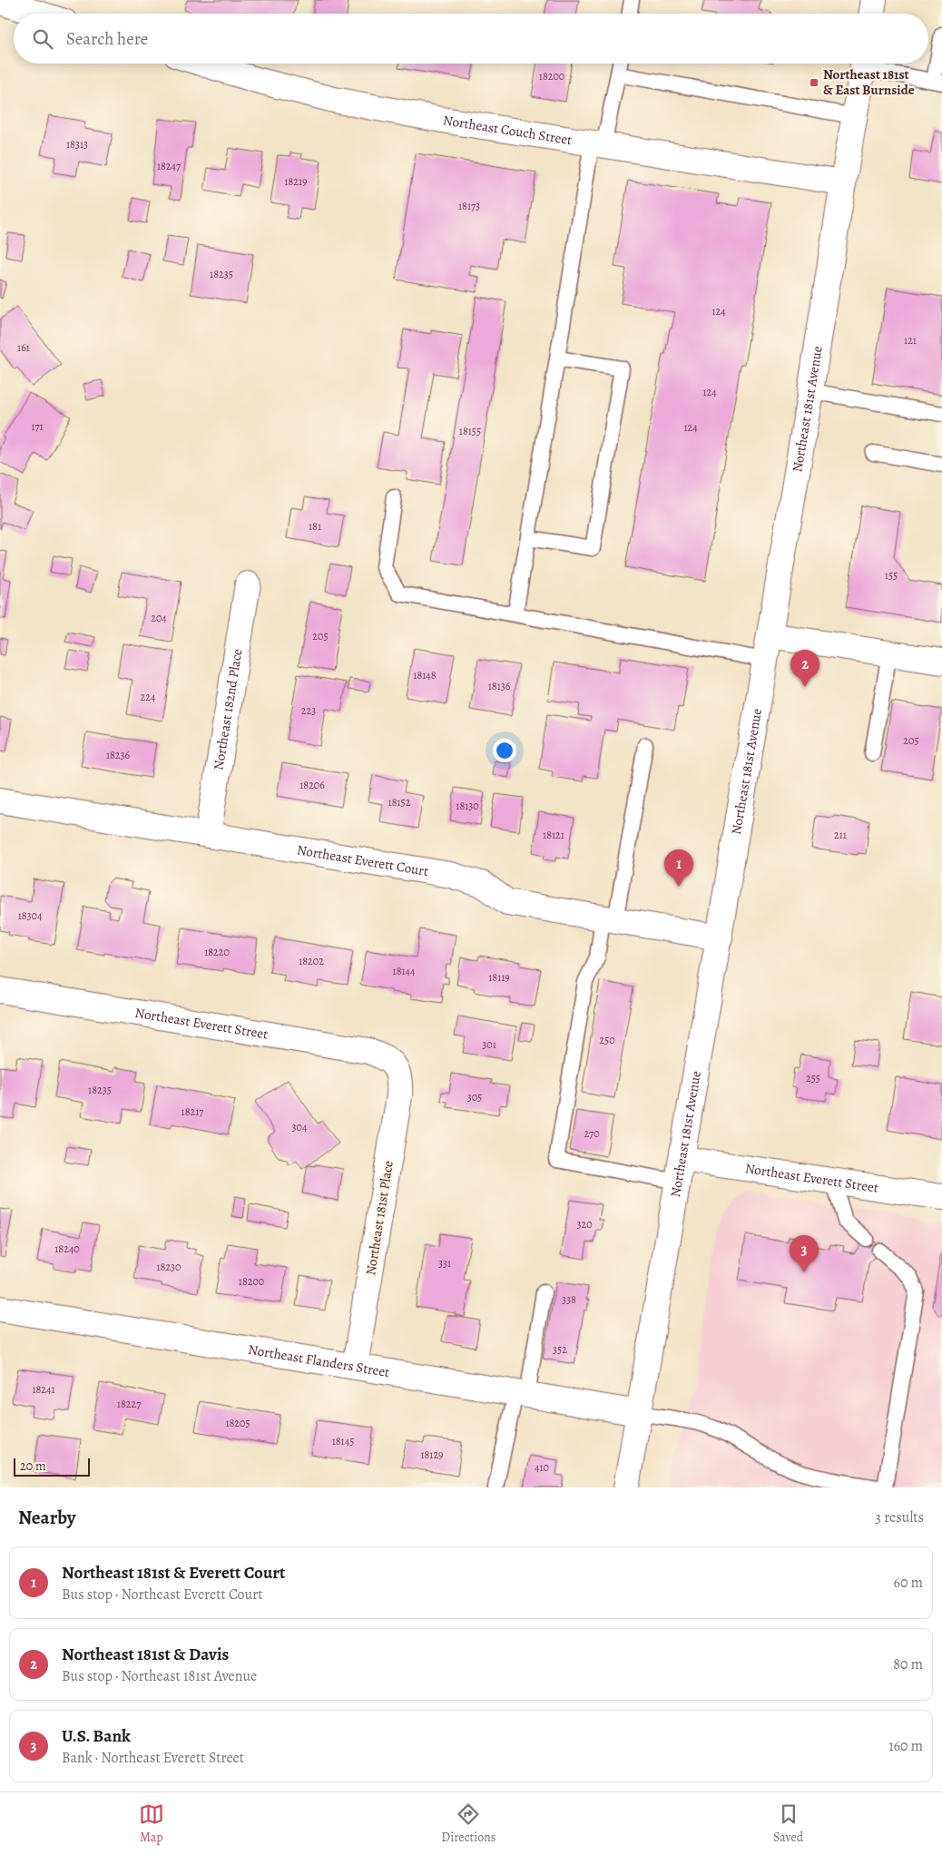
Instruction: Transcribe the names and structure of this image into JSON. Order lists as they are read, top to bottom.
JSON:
{
  "streets": {
    "street": [
      "Northeast Couch Street",
      "Northeast 181st Avenue",
      "Northeast 182nd Place",
      "Northeast Everett Court",
      "Northeast Everett Street",
      "Northeast 181st Place",
      "Northeast Flanders Street"
    ]
  },
  "crossings": [
    ["Northeast Couch Street", "Northeast 181st Avenue"],
    ["Northeast 181st Avenue", "Northeast Everett Court"],
    ["Northeast 181st Avenue", "Northeast Everett Street"],
    ["Northeast 181st Avenue", "Northeast Flanders Street"],
    ["Northeast 182nd Place", "Northeast Everett Court"],
    ["Northeast Everett Street", "Northeast 181st Place"],
    ["Northeast 181st Place", "Northeast Flanders Street"]
  ],
  "places": {
    "transit": ["Northeast 181st & East Burnside"]
  },
  "house_numbers": [
    "18200",
    "18313",
    "18247",
    "18219",
    "18173",
    "18235",
    "124",
    "121",
    "161",
    "124",
    "171",
    "124",
    "18155",
    "181",
    "155",
    "204",
    "205",
    "18148",
    "18136",
    "224",
    "223",
    "205",
    "18236",
    "18206",
    "18152",
    "18130",
    "18121",
    "211",
    "18304",
    "18220",
    "18202",
    "18144",
    "18119",
    "250",
    "301",
    "255",
    "18235",
    "305",
    "18217",
    "304",
    "270",
    "320",
    "18240",
    "331",
    "18230",
    "18200",
    "338",
    "352",
    "18241",
    "18227",
    "18205",
    "18145",
    "18129",
    "410"
  ],
  "scale_bar": "20 m",
  "page": {
    "search": "Search here",
    "pins": ["2", "1", "3"],
    "scale": "20 m",
    "heading": ["Nearby", "3 results"],
    "list": [
      {
        "mark": "1",
        "name": "Northeast 181st & Everett Court",
        "note": "Bus stop · Northeast Everett Court",
        "value": "60 m"
      },
      {
        "mark": "2",
        "name": "Northeast 181st & Davis",
        "note": "Bus stop · Northeast 181st Avenue",
        "value": "80 m"
      },
      {
        "mark": "3",
        "name": "U.S. Bank",
        "note": "Bank · Northeast Everett Street",
        "value": "160 m"
      }
    ],
    "nav": ["Map", "Directions", "Saved"]
  }
}
